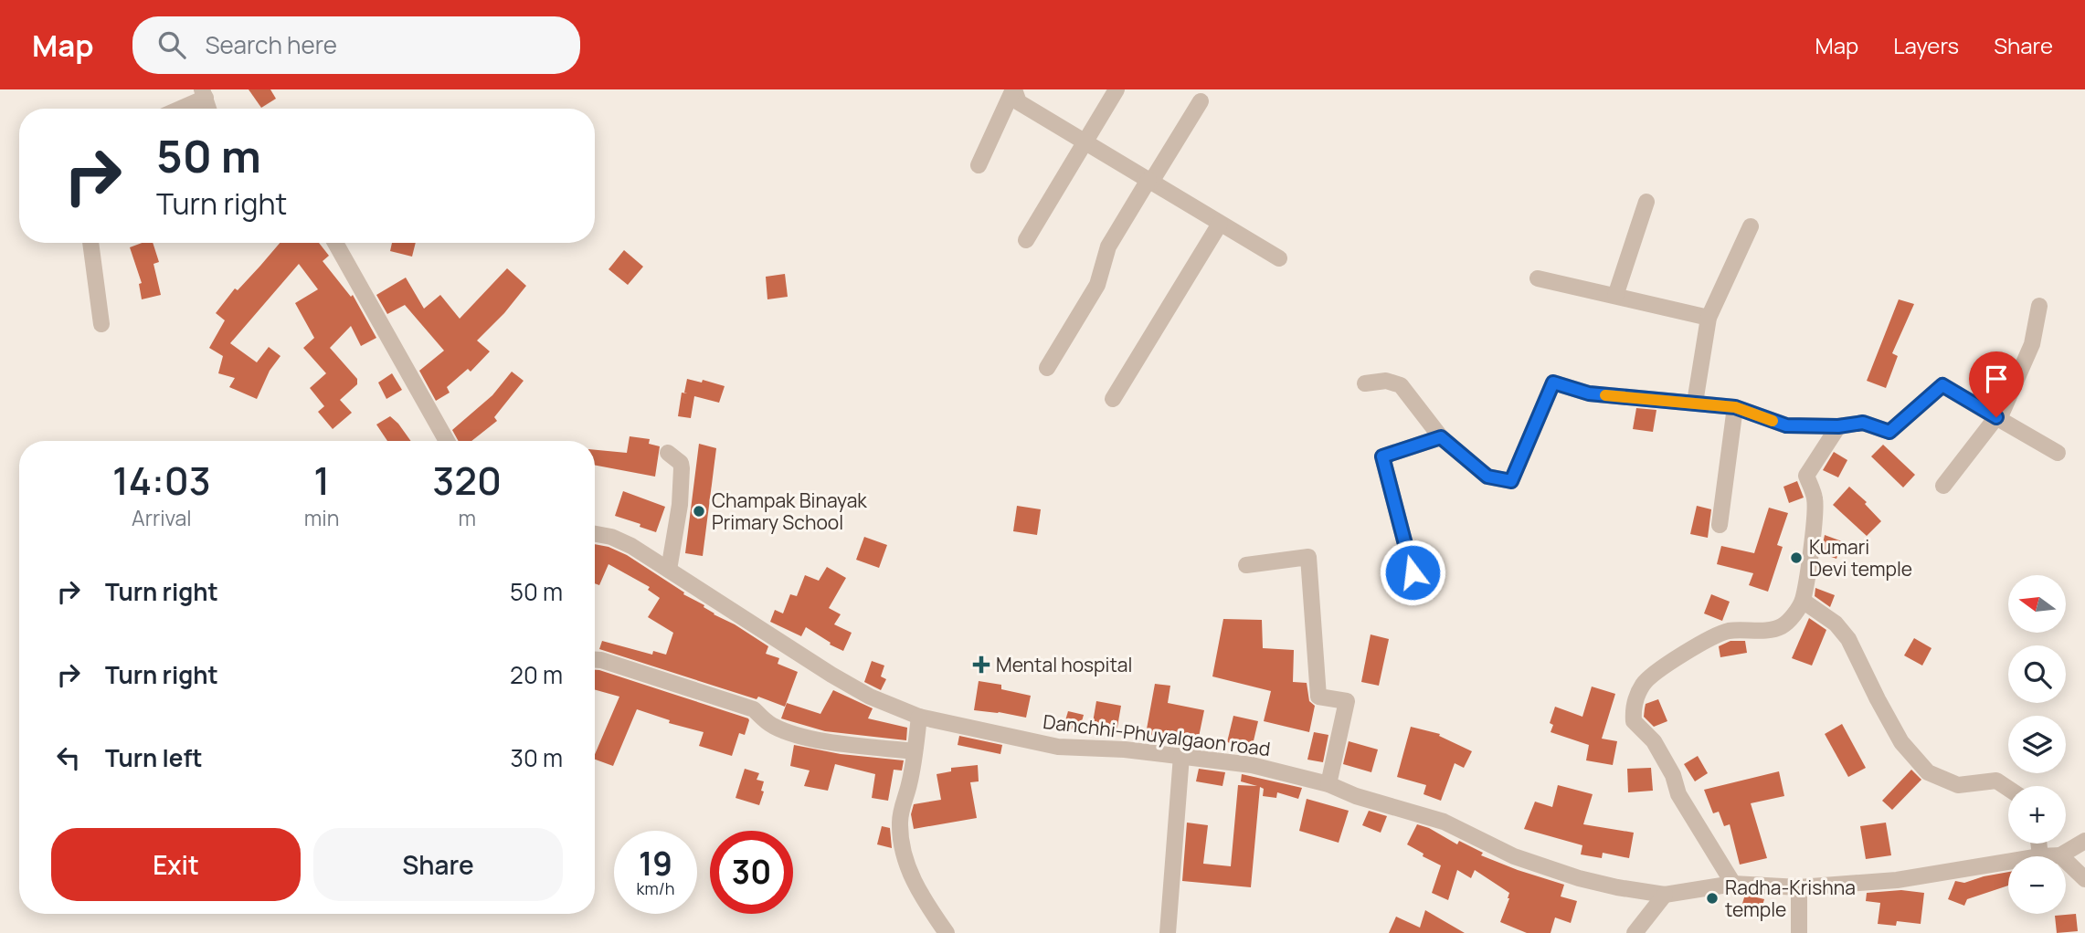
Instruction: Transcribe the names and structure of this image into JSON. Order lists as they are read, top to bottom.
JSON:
{
  "streets": {
    "street": ["Danchhi-Phuyalgaon road"]
  },
  "places": {
    "other": ["Champak Binayak Primary School", "Kumari Devi temple", "Radha-Krishna temple"],
    "health": ["Mental hospital"]
  },
  "north": "left",
  "page": {
    "header": "Map",
    "search": "Search here",
    "nav": ["Map", "Layers", "Share"],
    "turn": ["50 m", "Turn right"],
    "eta": [
      "14:03",
      "Arrival",
      "1",
      "min",
      "320",
      "m"
    ],
    "list": [
      {
        "name": "Turn right",
        "value": "50 m"
      },
      {
        "name": "Turn right",
        "value": "20 m"
      },
      {
        "name": "Turn left",
        "value": "30 m"
      }
    ],
    "map_buttons": ["+", "−"],
    "buttons": ["Exit", "Share"],
    "speed": "19 km/h",
    "limit": "30"
  }
}
